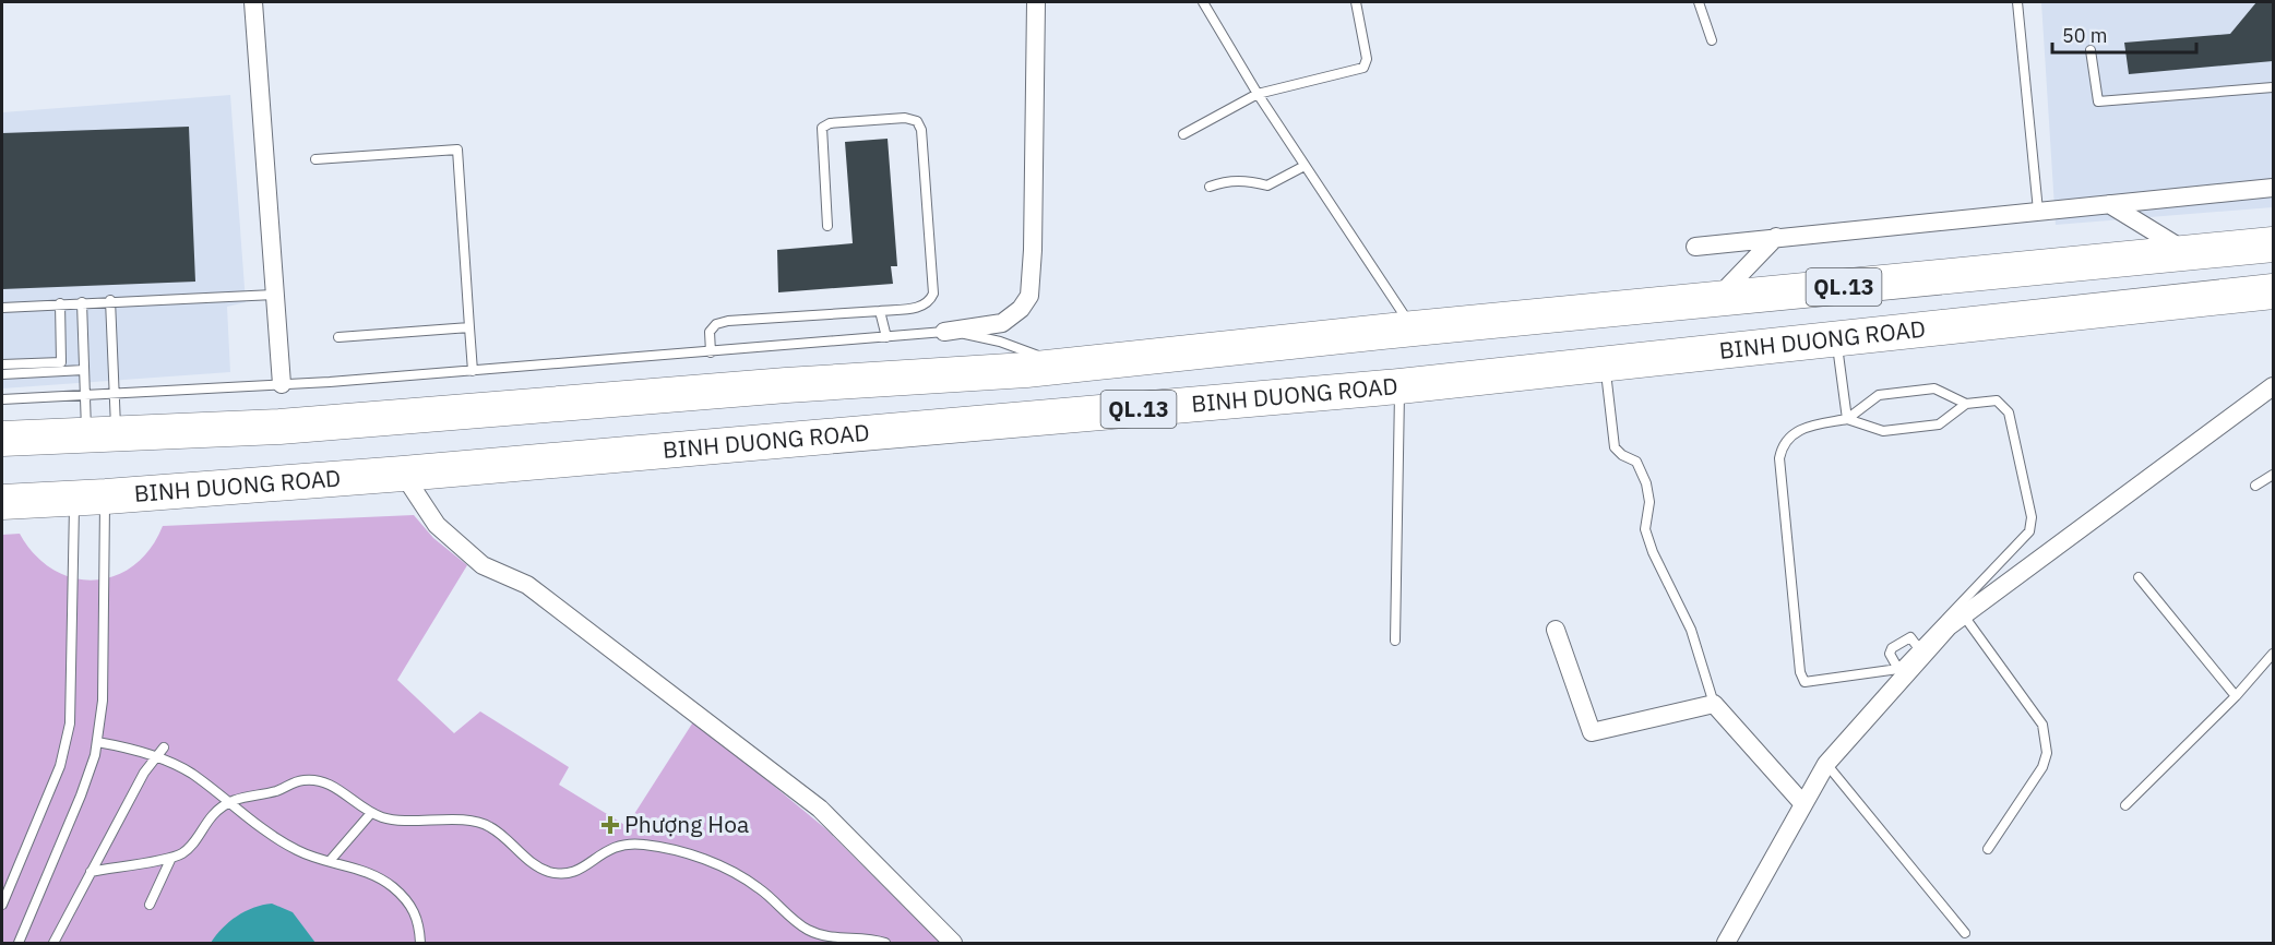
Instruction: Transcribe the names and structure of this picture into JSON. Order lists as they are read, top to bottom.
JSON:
{
  "streets": {
    "highway": ["QL.13", "BINH DUONG ROAD"]
  },
  "places": {
    "health": ["Phượng Hoa"]
  },
  "scale_bar": "50 m"
}
